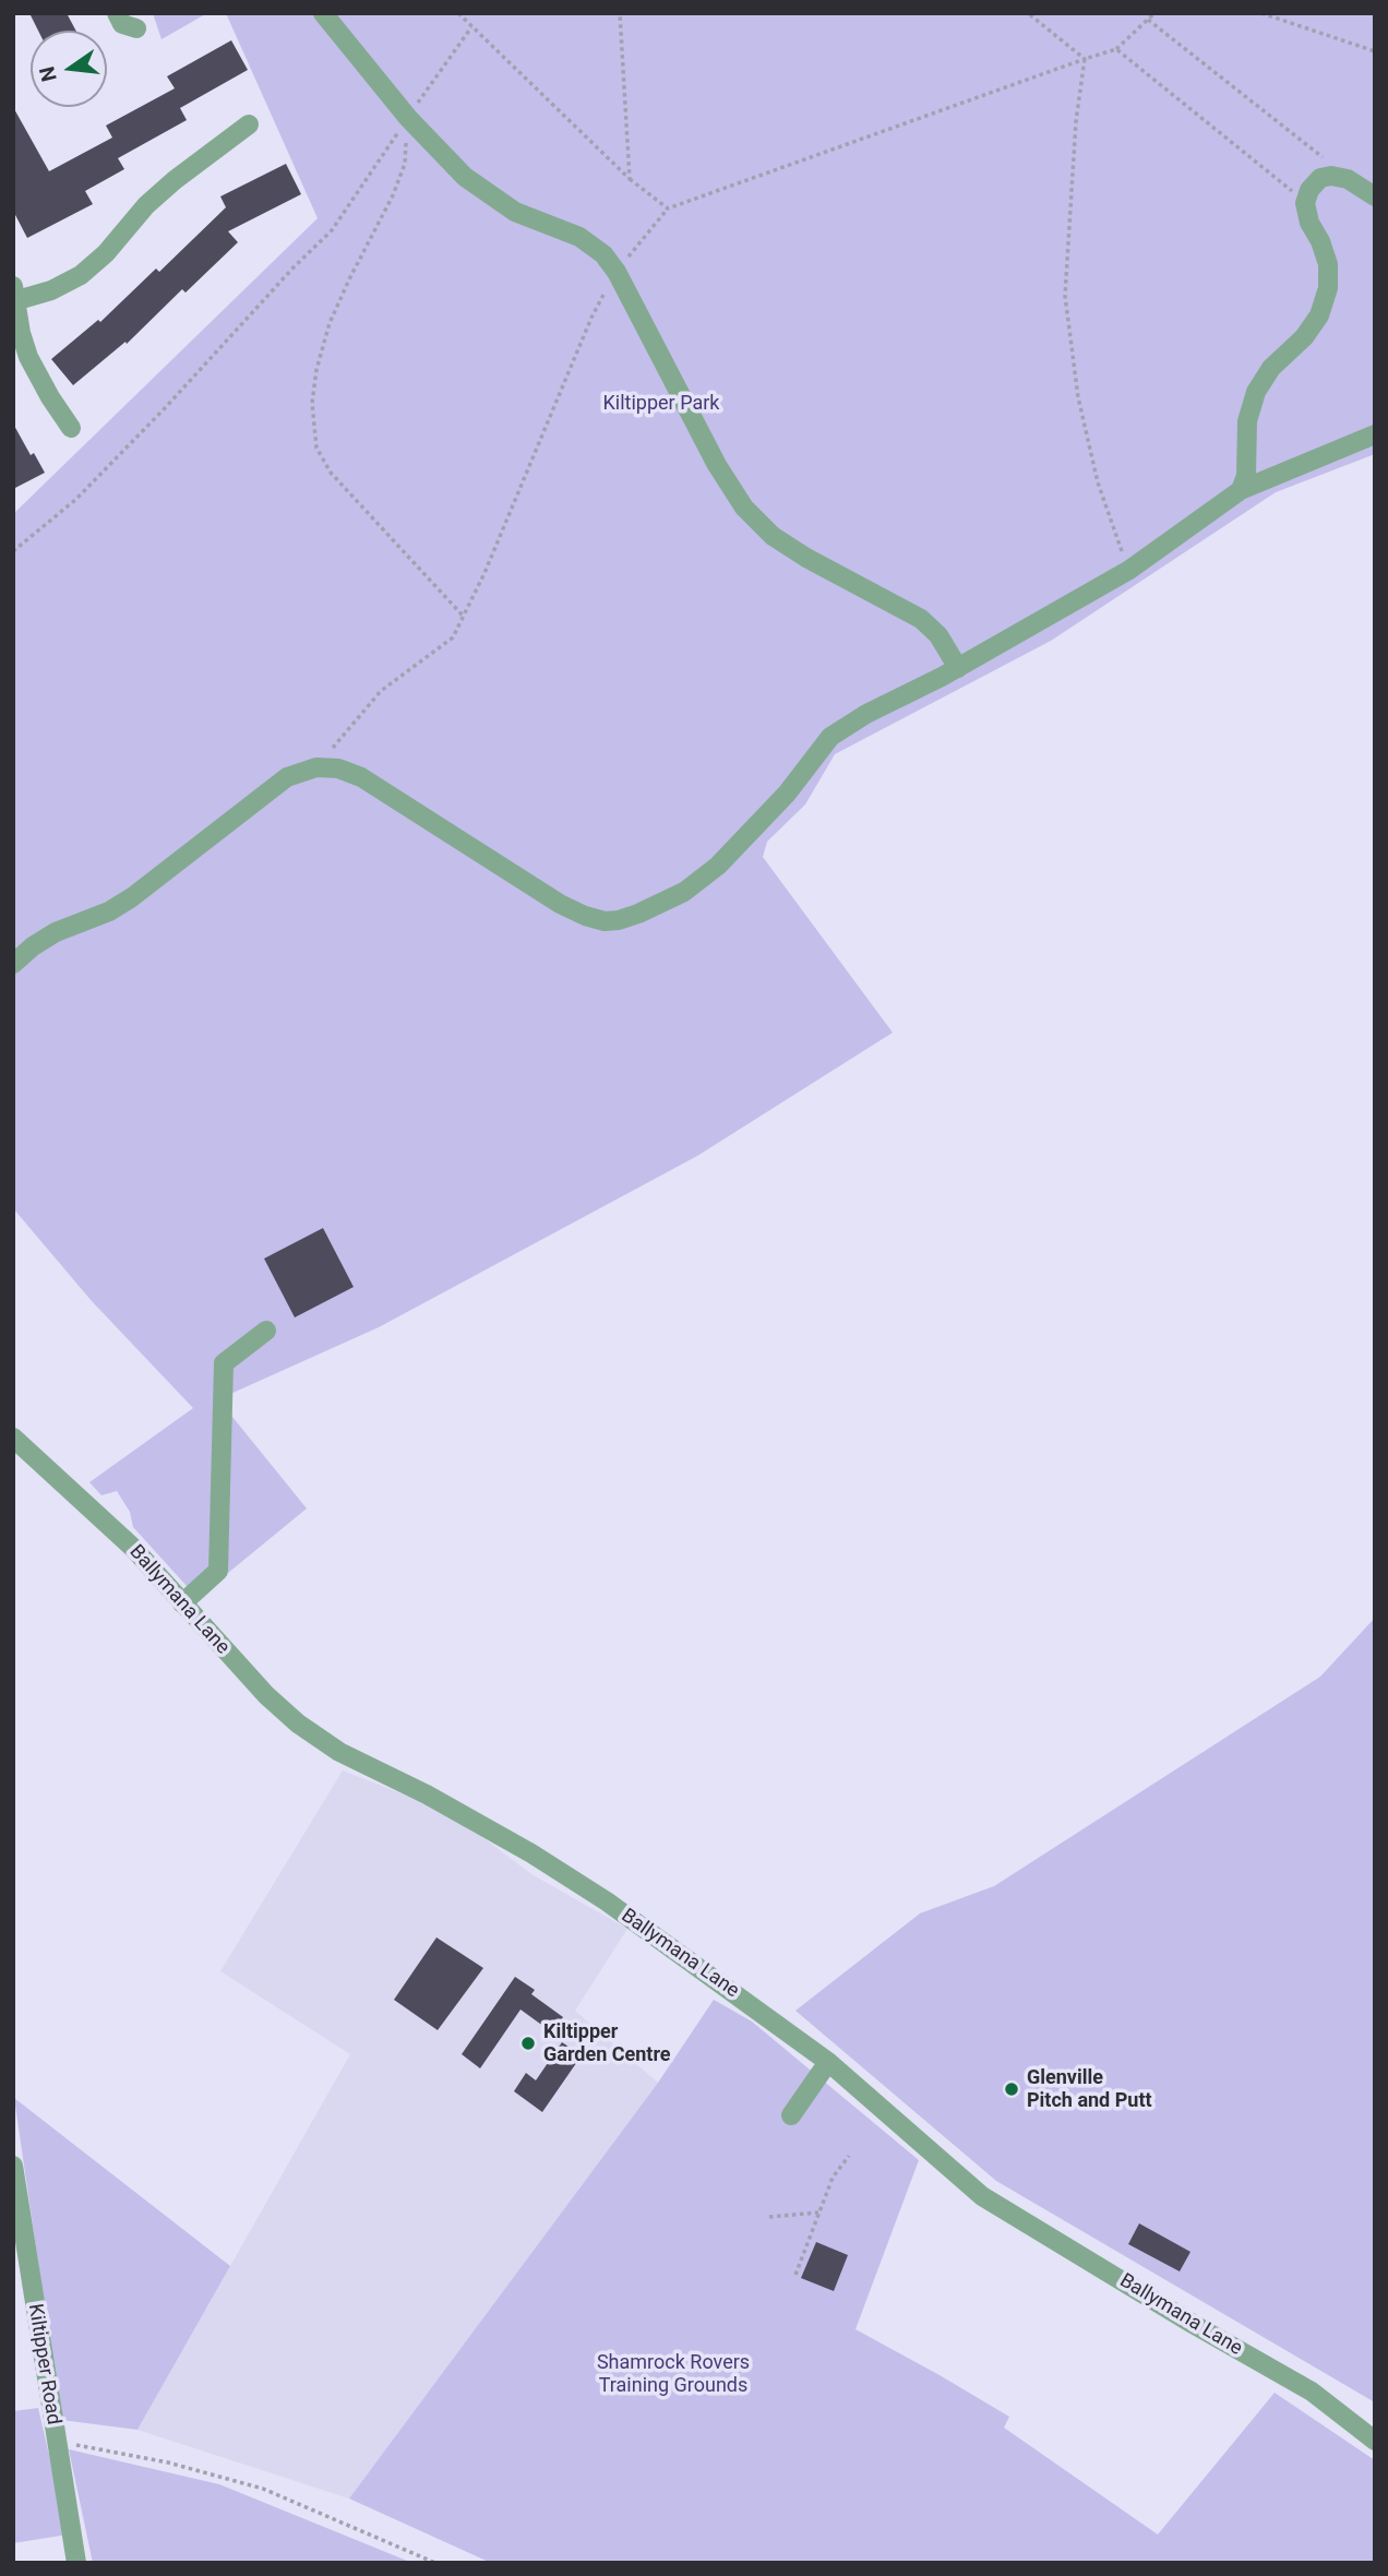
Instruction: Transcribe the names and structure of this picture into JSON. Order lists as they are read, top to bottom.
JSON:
{
  "streets": {
    "street": ["Ballymana Lane", "Kiltipper Road"]
  },
  "parks": ["Kiltipper Park", "Shamrock Rovers Training Grounds"],
  "places": ["Kiltipper Garden Centre", "Glenville Pitch and Putt"],
  "north": "left"
}
